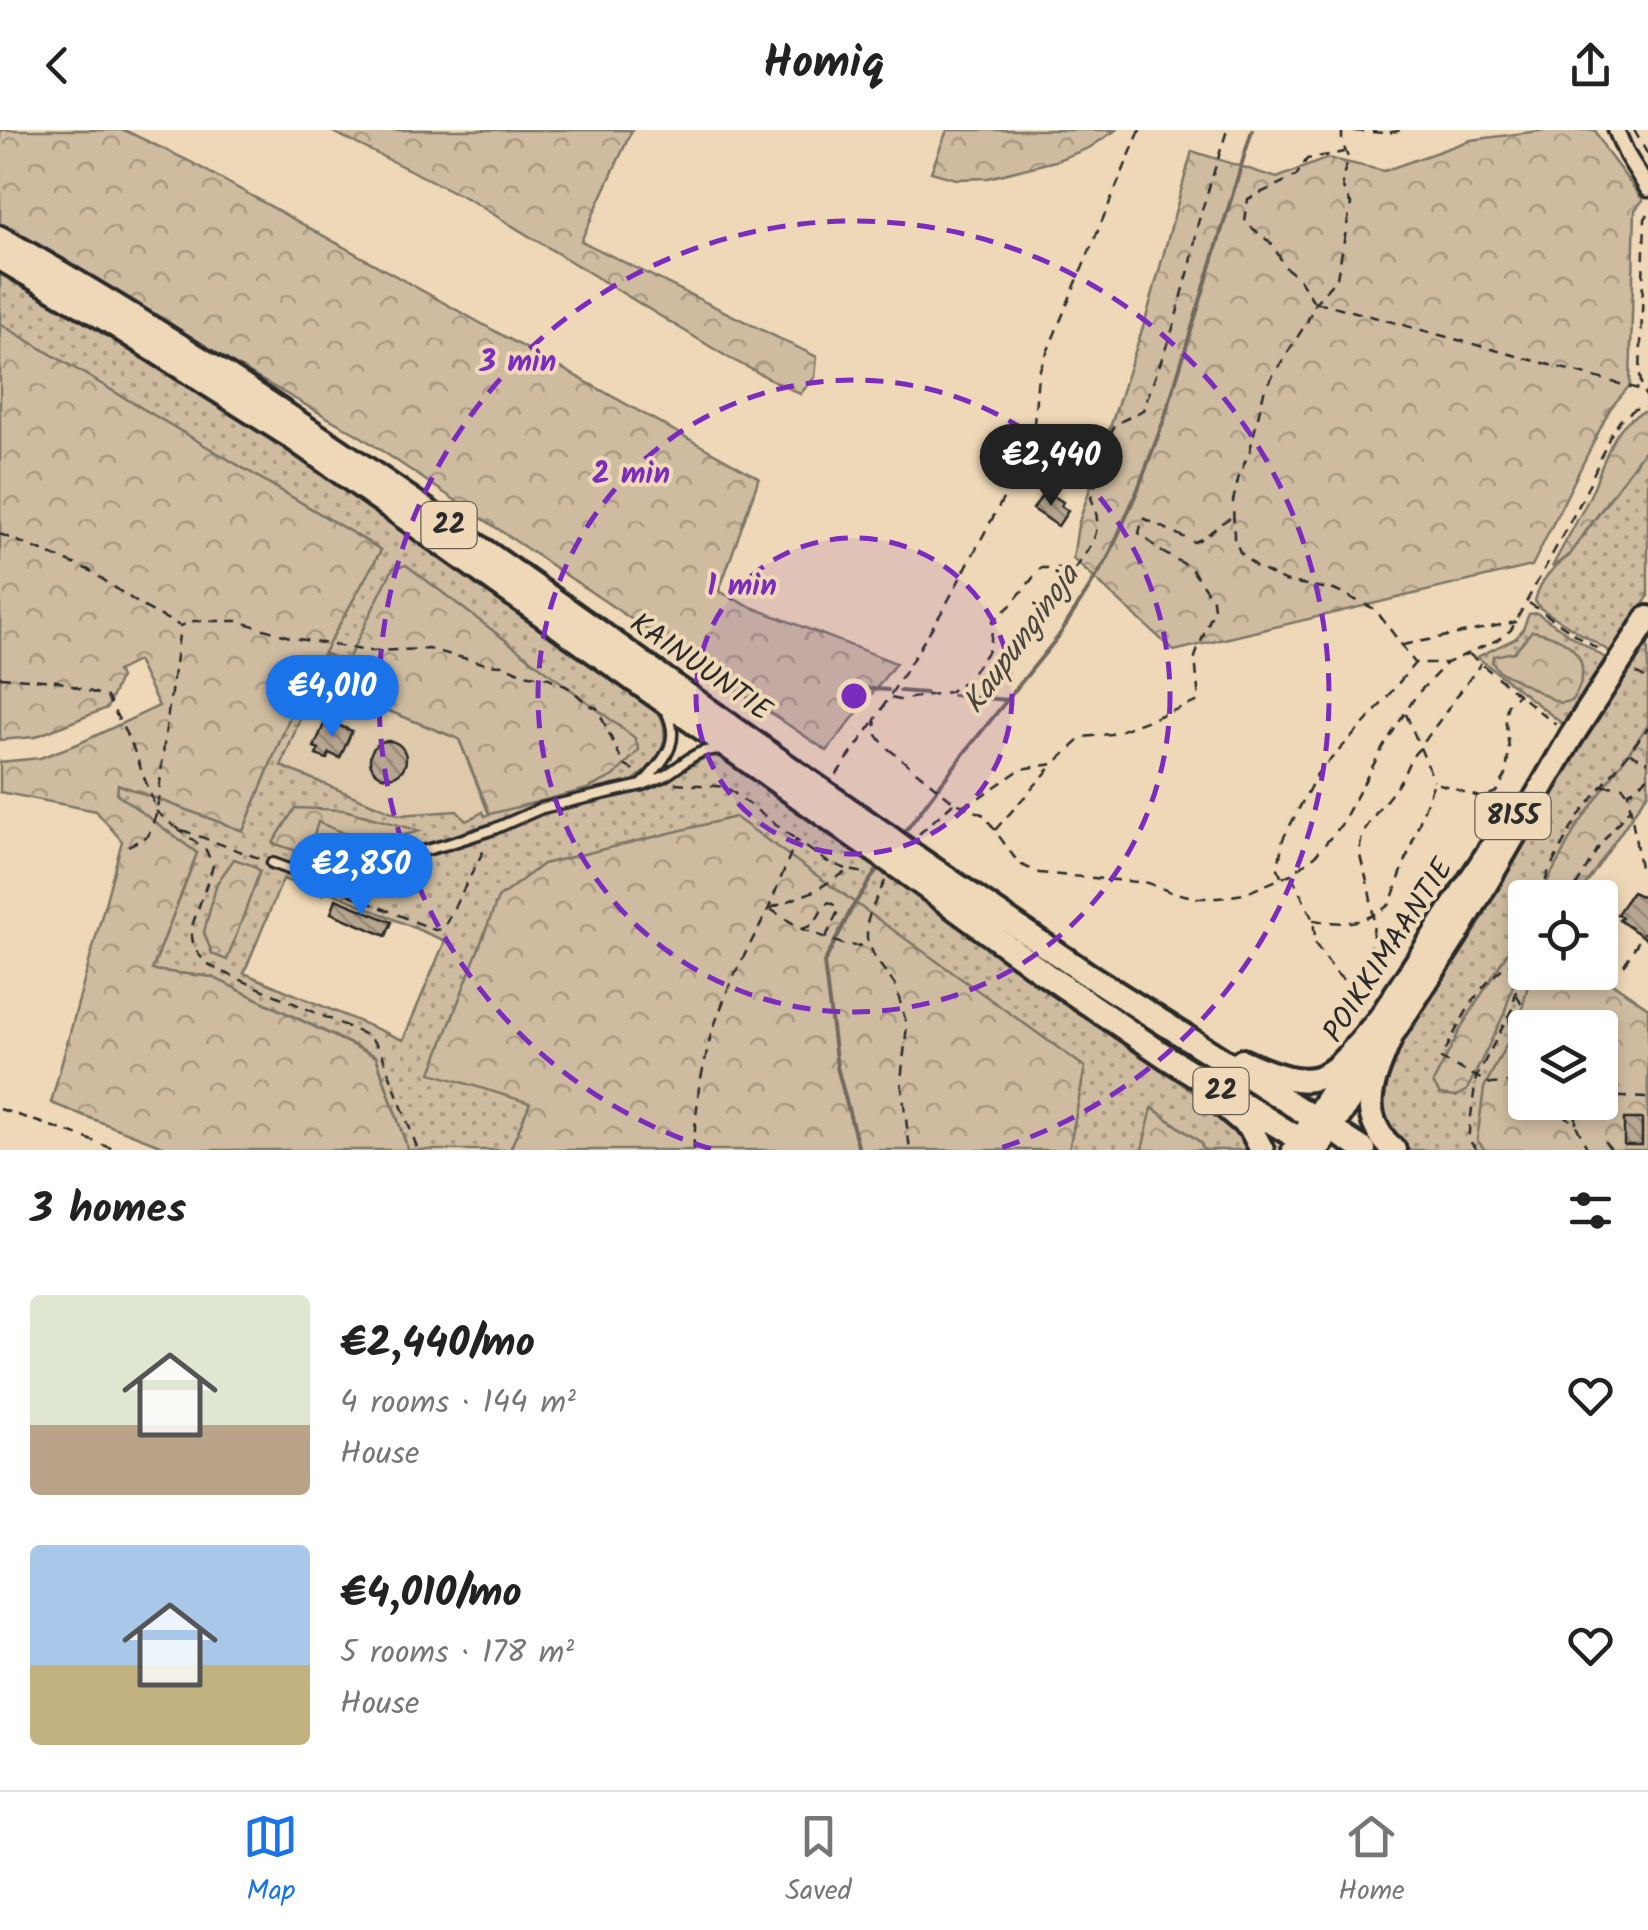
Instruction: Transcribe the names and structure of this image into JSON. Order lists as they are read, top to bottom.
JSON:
{
  "streets": {
    "main road": [
      "22",
      "KAINUUNTIE",
      "8155",
      "POIKKIMAANTIE"
    ]
  },
  "crossings": [
    ["KAINUUNTIE", "POIKKIMAANTIE"]
  ],
  "water": ["Kaupunginoja"],
  "page": {
    "header": "Homiq",
    "price": ["€2,440", "€4,010", "€2,850"],
    "heading": "3 homes",
    "list": [
      {
        "name": "€2,440/mo",
        "note": "4 rooms · 144 m² · House"
      },
      {
        "name": "€4,010/mo",
        "note": "5 rooms · 178 m² · House"
      }
    ],
    "tabs": ["Map", "Saved", "Home"]
  },
  "rings": ["3 min", "2 min", "1 min"]
}
